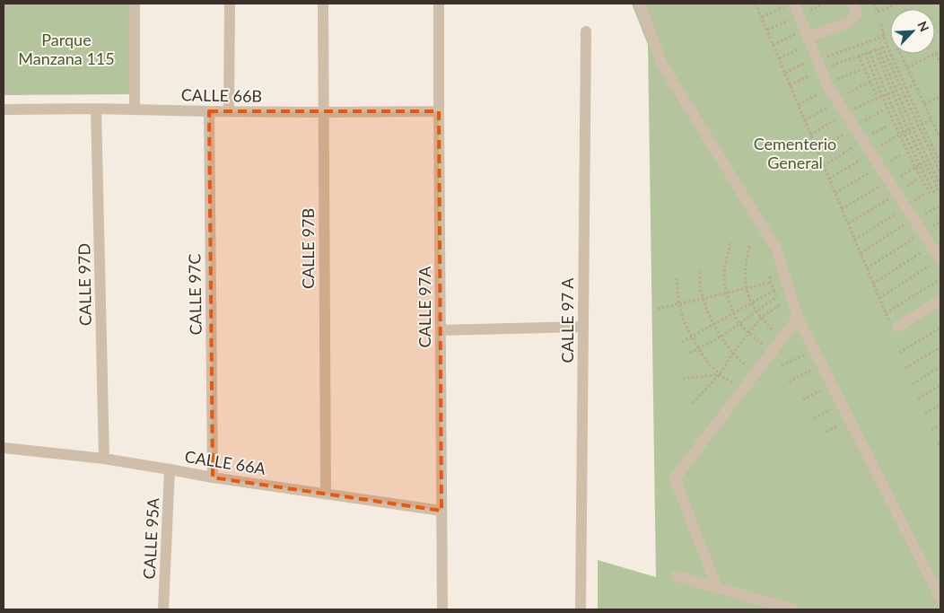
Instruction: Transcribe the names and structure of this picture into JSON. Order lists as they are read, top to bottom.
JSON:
{
  "streets": {
    "street": [
      "CALLE 66B",
      "CALLE 97B",
      "CALLE 97D",
      "CALLE 97C",
      "CALLE 97A",
      "CALLE 97 A",
      "CALLE 66A",
      "CALLE 95A"
    ]
  },
  "crossings": [
    ["CALLE 66B", "CALLE 97B"],
    ["CALLE 66B", "CALLE 97D"],
    ["CALLE 66B", "CALLE 97C"],
    ["CALLE 66B", "CALLE 97A"],
    ["CALLE 97B", "CALLE 66A"],
    ["CALLE 97D", "CALLE 66A"],
    ["CALLE 97C", "CALLE 66A"],
    ["CALLE 97A", "CALLE 66A"],
    ["CALLE 66A", "CALLE 95A"]
  ],
  "parks": ["Parque Manzana 115", "Cementerio General"],
  "north": "top right"
}
